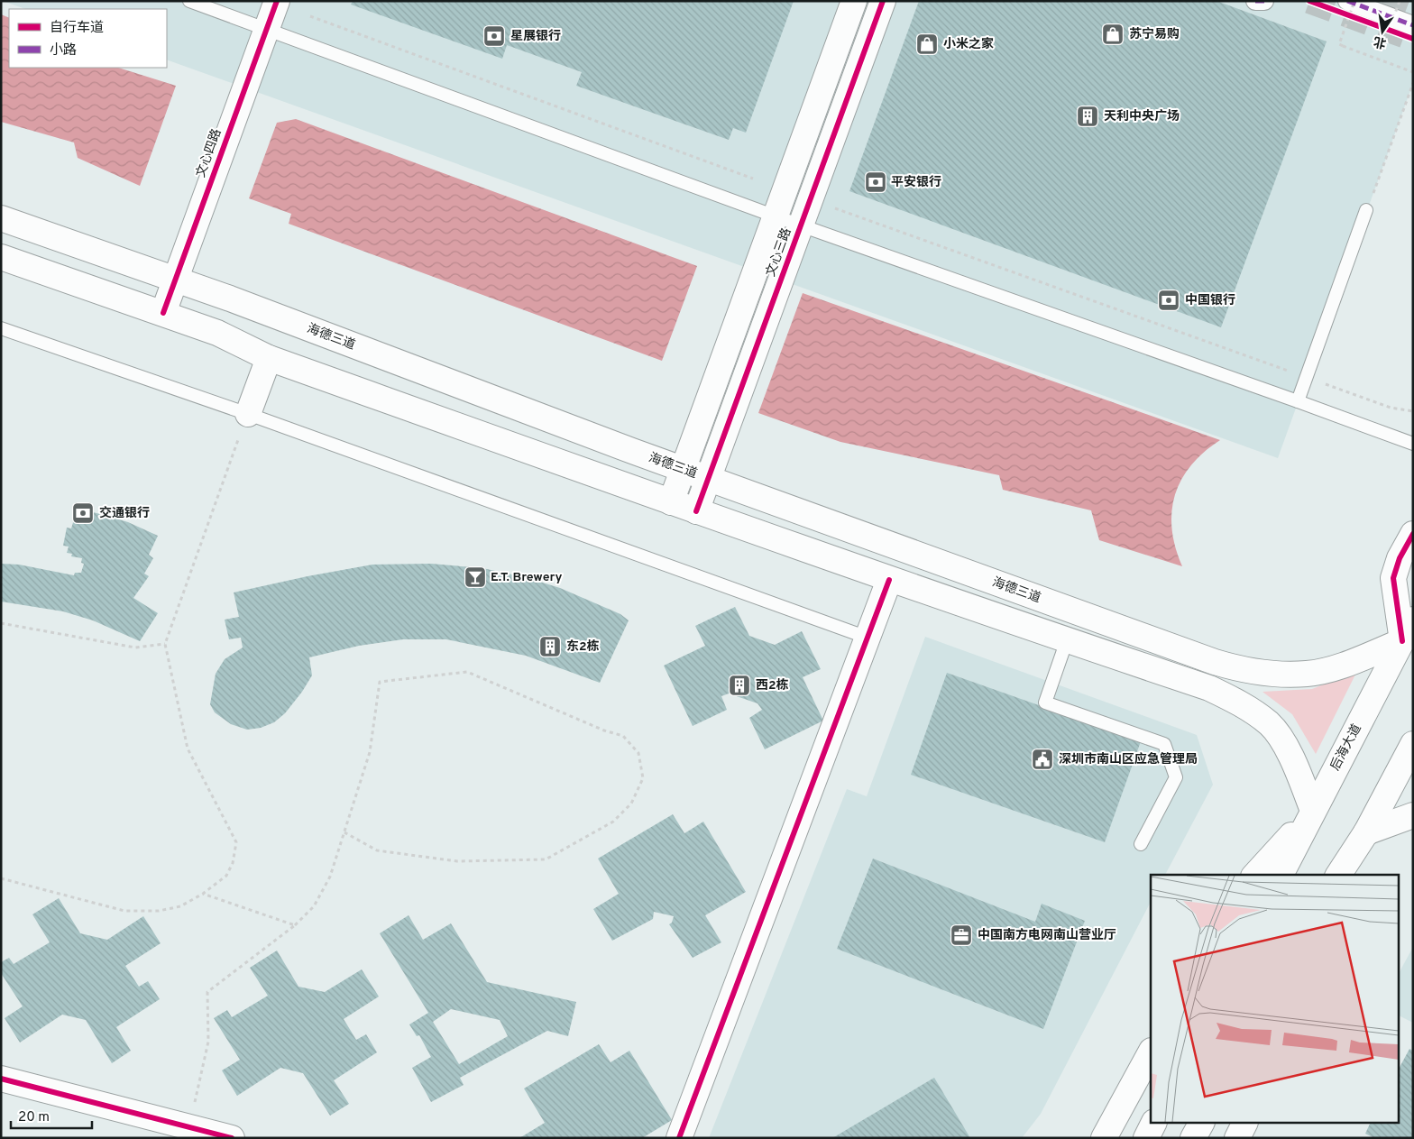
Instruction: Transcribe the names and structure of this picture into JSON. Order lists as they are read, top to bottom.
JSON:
{
  "streets": {
    "main road": [
      "文心四路",
      "文心三路",
      "海德三道",
      "后海大道"
    ]
  },
  "crossings": [
    ["文心四路", "海德三道"],
    ["文心三路", "海德三道"],
    ["海德三道", "后海大道"]
  ],
  "places": {
    "shop": ["苏宁易购", "小米之家"],
    "bank": [
      "星展银行",
      "平安银行",
      "中国银行",
      "交通银行"
    ],
    "building": ["天利中央广场", "东2栋", "西2栋"],
    "bar": ["E.T. Brewery"],
    "public building": ["深圳市南山区应急管理局"],
    "office": ["中国南方电网南山营业厅"]
  },
  "legend": ["自行车道", "小路"],
  "scale_bar": "20 m",
  "north": "bottom"
}
